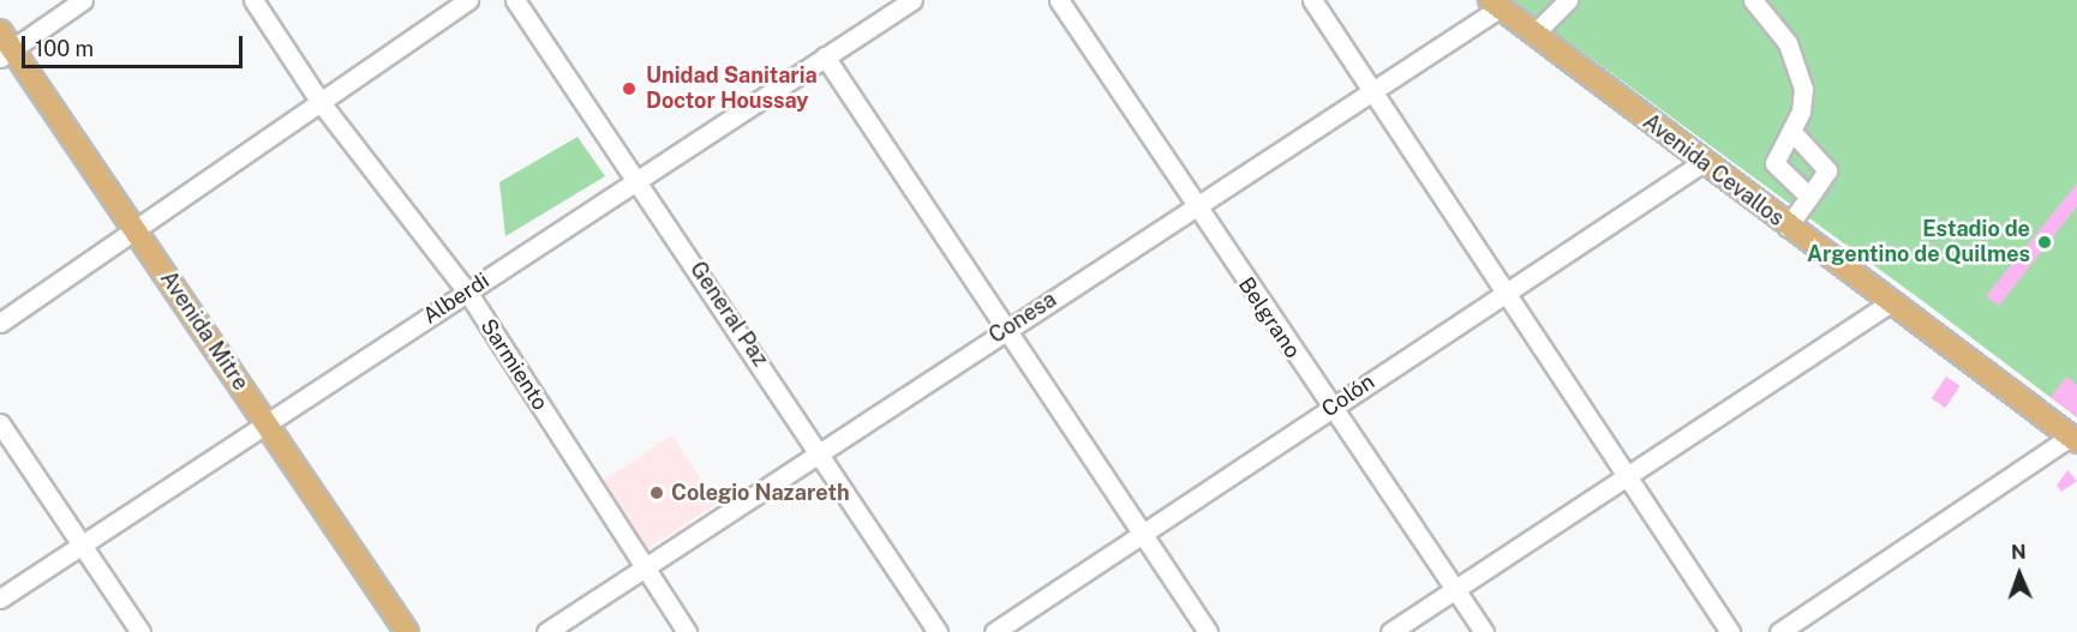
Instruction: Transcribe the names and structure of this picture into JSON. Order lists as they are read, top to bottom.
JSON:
{
  "streets": {
    "main road": ["Avenida Cevallos", "Avenida Mitre"],
    "street": [
      "Alberdi",
      "General Paz",
      "Conesa",
      "Belgrano",
      "Sarmiento",
      "Colón"
    ]
  },
  "crossings": [
    ["Avenida Cevallos", "Conesa"],
    ["Avenida Cevallos", "Colón"],
    ["Alberdi", "General Paz"],
    ["Alberdi", "Avenida Mitre"],
    ["Alberdi", "Sarmiento"],
    ["General Paz", "Conesa"],
    ["Conesa", "Belgrano"],
    ["Conesa", "Sarmiento"],
    ["Belgrano", "Colón"]
  ],
  "places": ["Unidad Sanitaria Doctor Houssay", "Estadio de Argentino de Quilmes", "Colegio Nazareth"],
  "scale_bar": "100 m",
  "north": "top"
}
